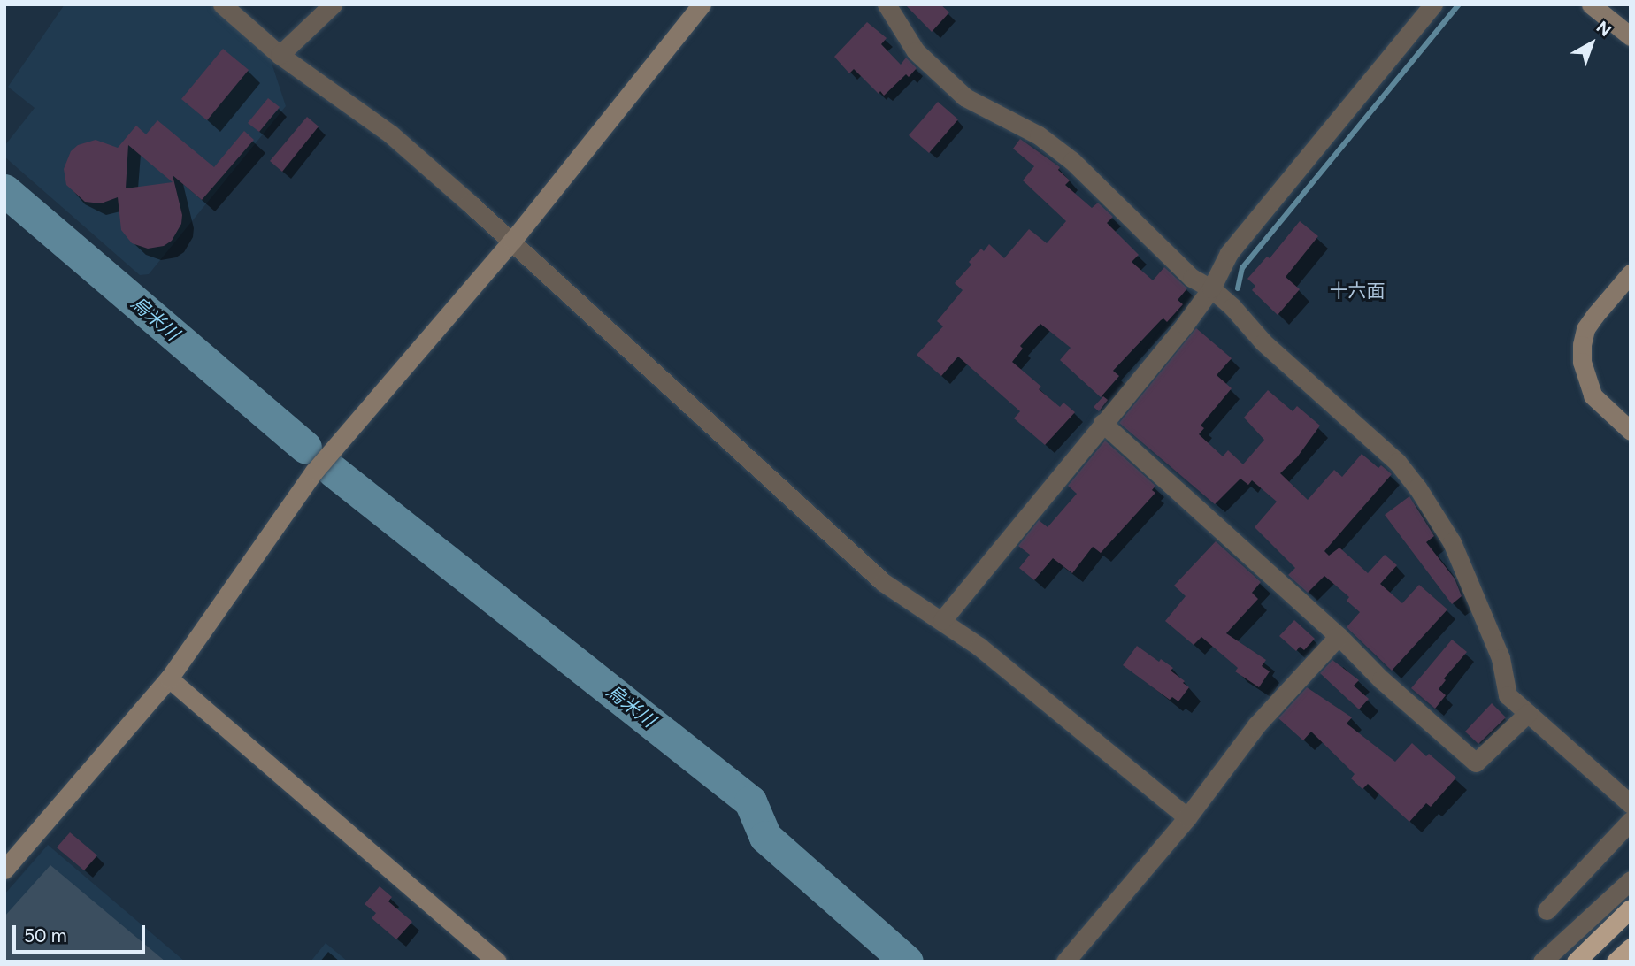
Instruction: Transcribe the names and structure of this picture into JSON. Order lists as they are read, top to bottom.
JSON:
{
  "districts": ["十六面"],
  "water": ["烏米川"],
  "scale_bar": "50 m",
  "north": "top right"
}
